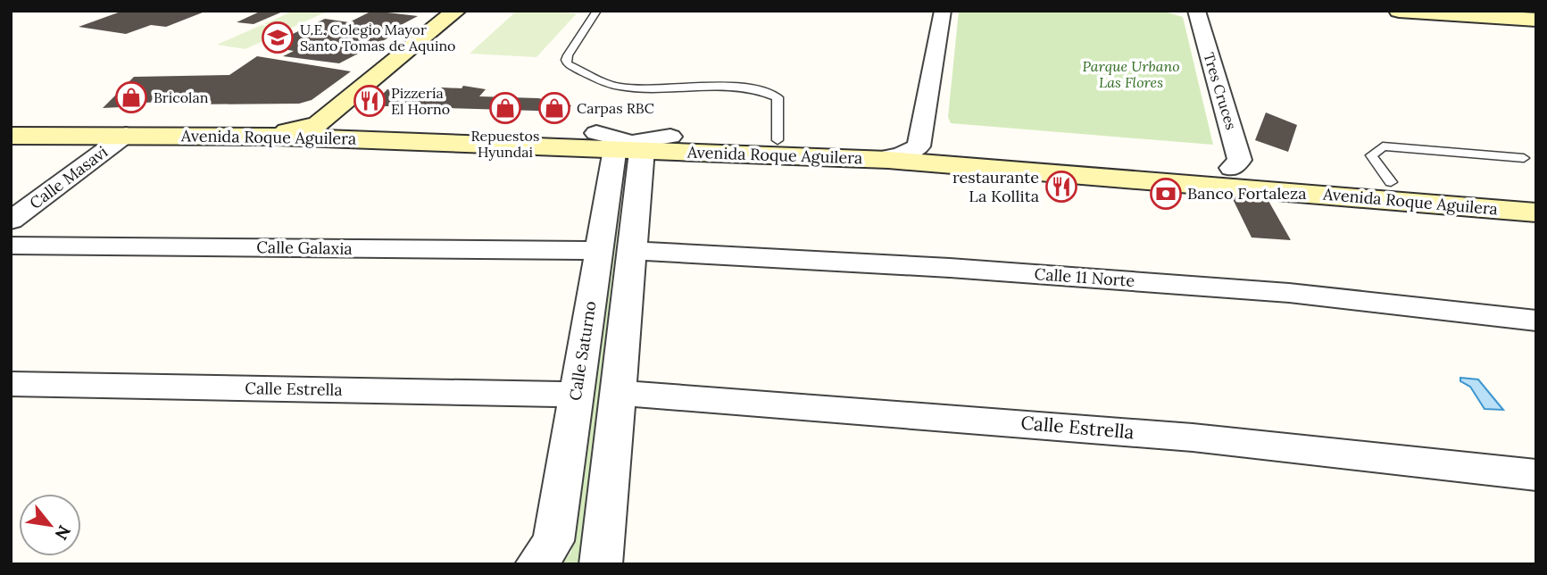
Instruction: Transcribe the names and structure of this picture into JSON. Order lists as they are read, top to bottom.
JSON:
{
  "streets": {
    "main road": ["Avenida Roque Aguilera"],
    "street": [
      "Tres Cruces",
      "Calle Masavi",
      "Calle Galaxia",
      "Calle 11 Norte",
      "Calle Saturno",
      "Calle Estrella"
    ]
  },
  "crossings": [
    ["Tres Cruces", "Avenida Roque Aguilera"],
    ["Avenida Roque Aguilera", "Calle Masavi"],
    ["Avenida Roque Aguilera", "Calle Saturno"],
    ["Calle Galaxia", "Calle Saturno"],
    ["Calle Saturno", "Calle Estrella"]
  ],
  "parks": ["Parque Urbano Las Flores"],
  "places": {
    "school or university": ["U.E. Colegio Mayor Santo Tomas de Aquino"],
    "shop": ["Bricolan", "Repuestos Hyundai", "Carpas RBC"],
    "restaurant": ["Pizzería El Horno", "restaurante La Kollita"],
    "bank": ["Banco Fortaleza"]
  },
  "north": "bottom right"
}
